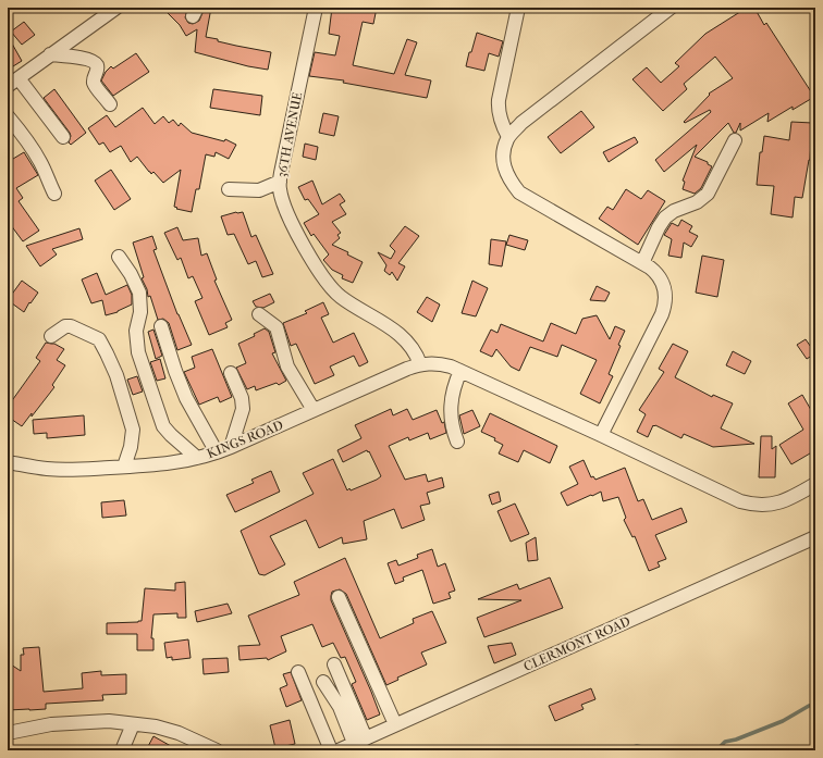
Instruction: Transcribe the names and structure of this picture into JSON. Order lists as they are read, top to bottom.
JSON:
{
  "streets": {
    "street": ["36TH AVENUE", "KINGS ROAD", "CLERMONT ROAD"]
  },
  "crossings": [
    ["36TH AVENUE", "KINGS ROAD"]
  ]
}
